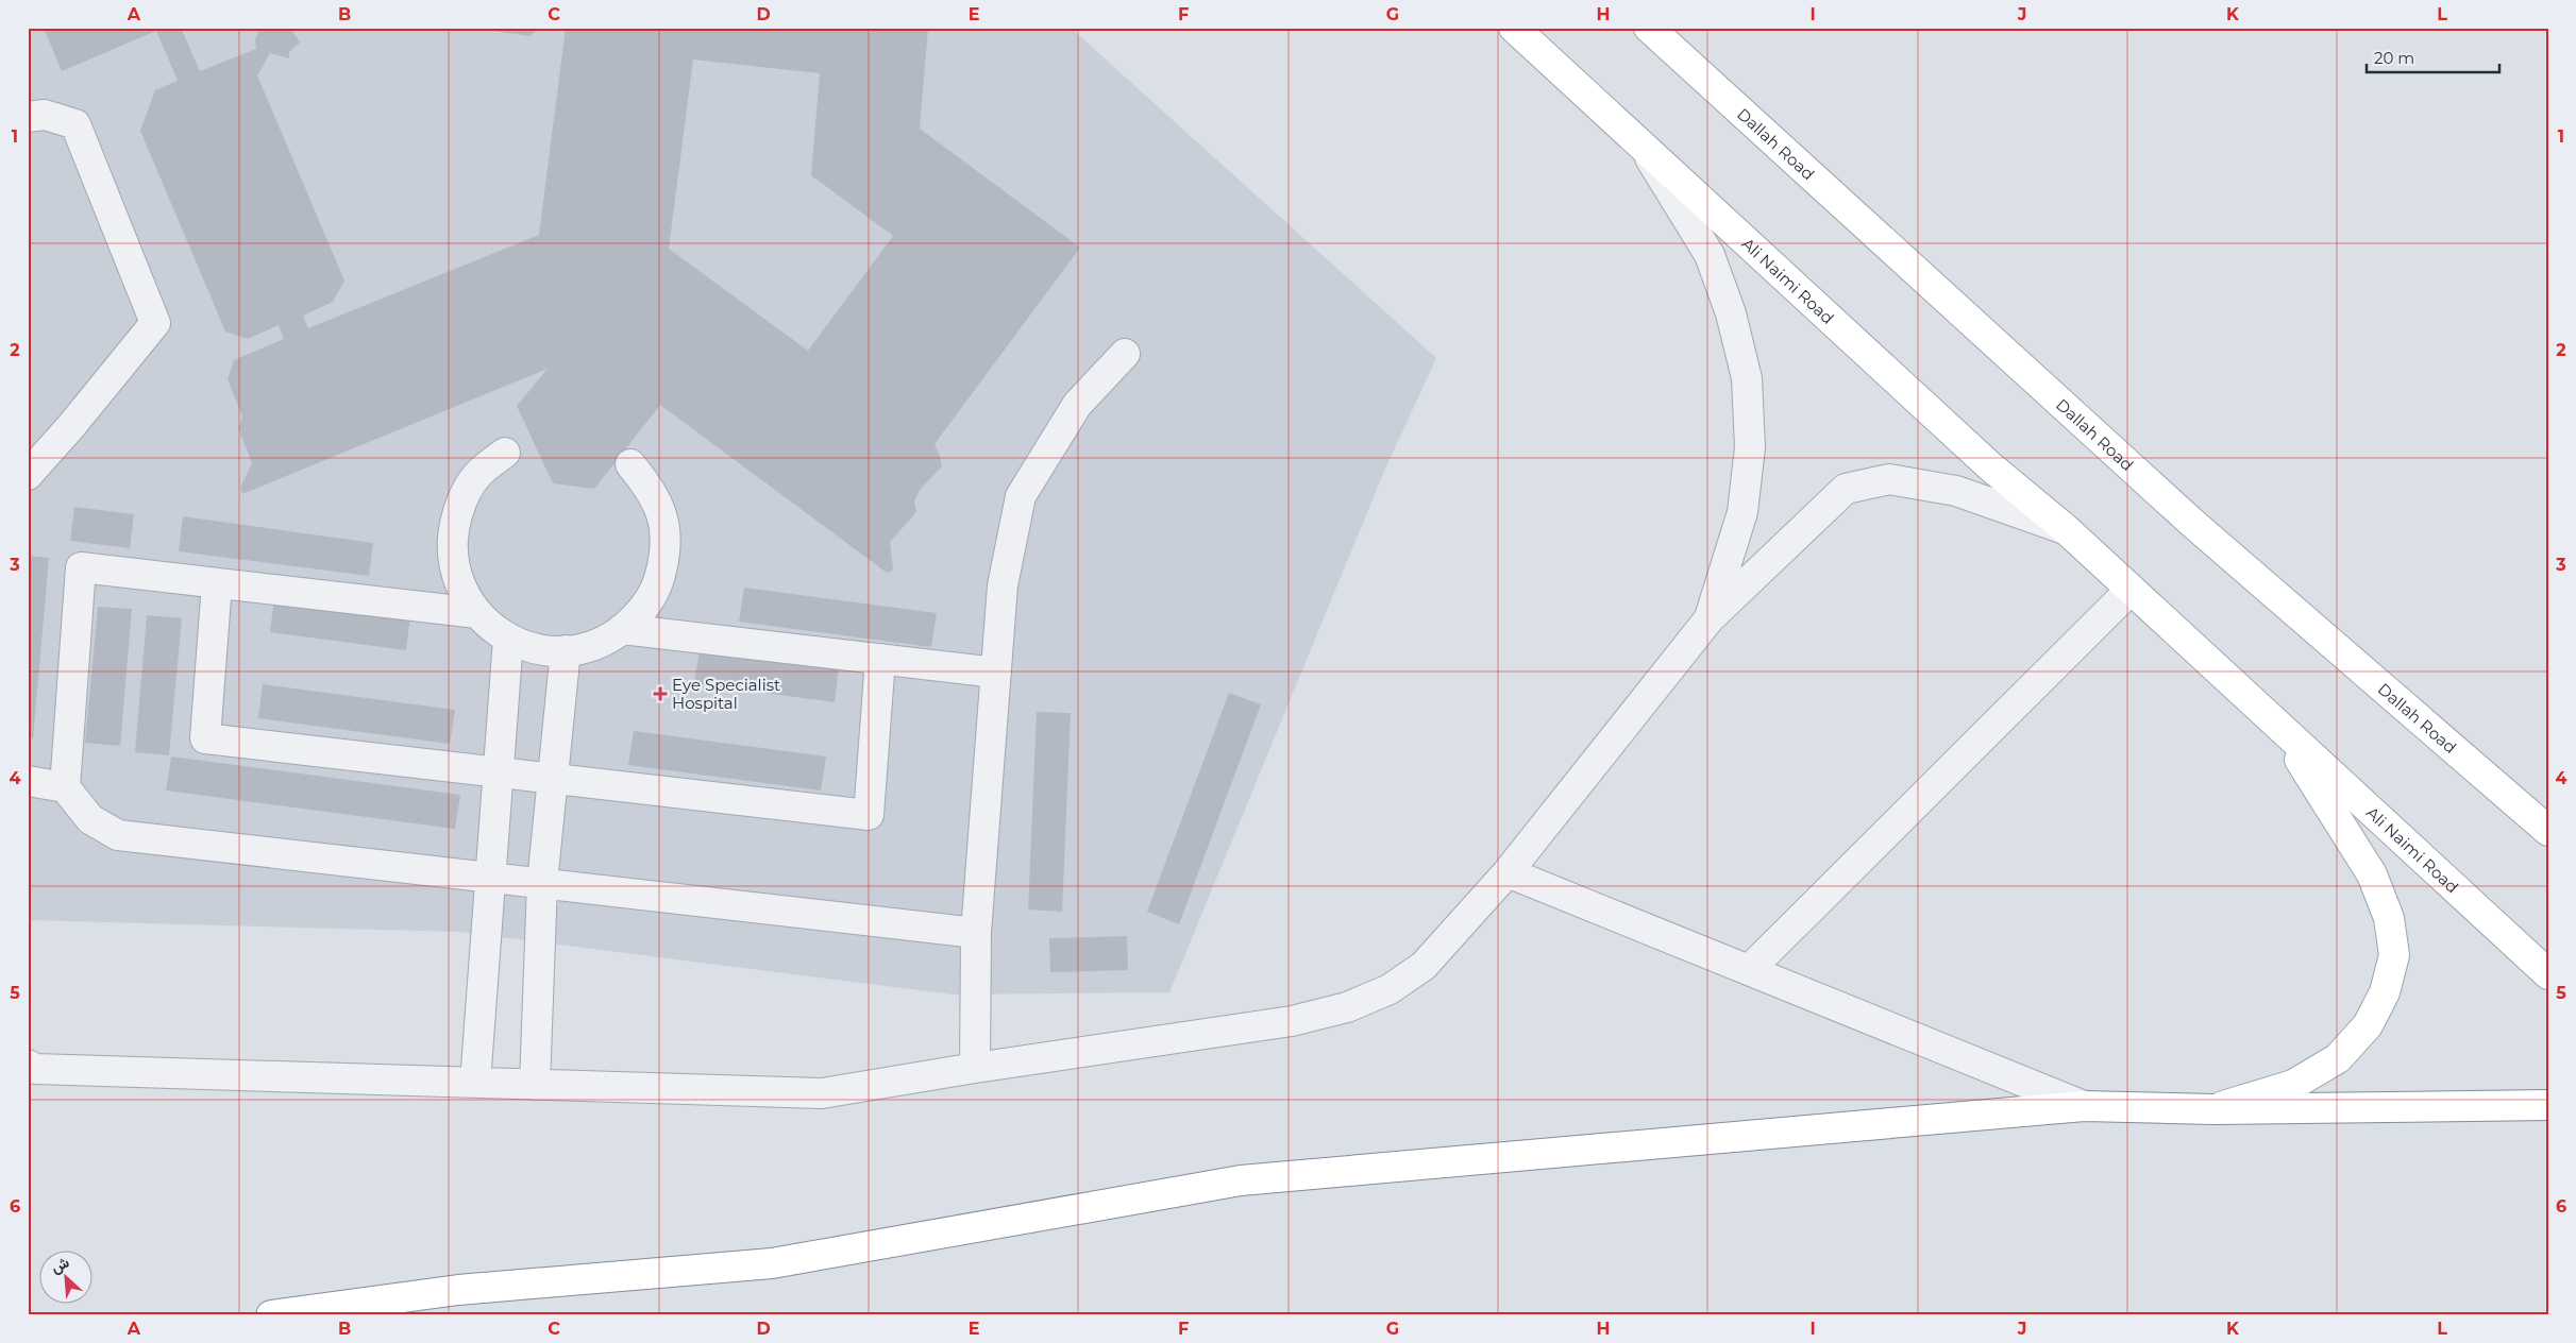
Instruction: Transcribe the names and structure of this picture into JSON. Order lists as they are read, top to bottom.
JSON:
{
  "streets": {
    "main road": ["Dallah Road", "Ali Naimi Road"]
  },
  "places": {
    "health": ["Eye Specialist Hospital"]
  },
  "scale_bar": "20 m",
  "north": "top left",
  "grid": {
    "columns": [
      "A",
      "B",
      "C",
      "D",
      "E",
      "F",
      "G",
      "H",
      "I",
      "J",
      "K",
      "L"
    ],
    "rows": [
      "1",
      "2",
      "3",
      "4",
      "5",
      "6"
    ]
  }
}
